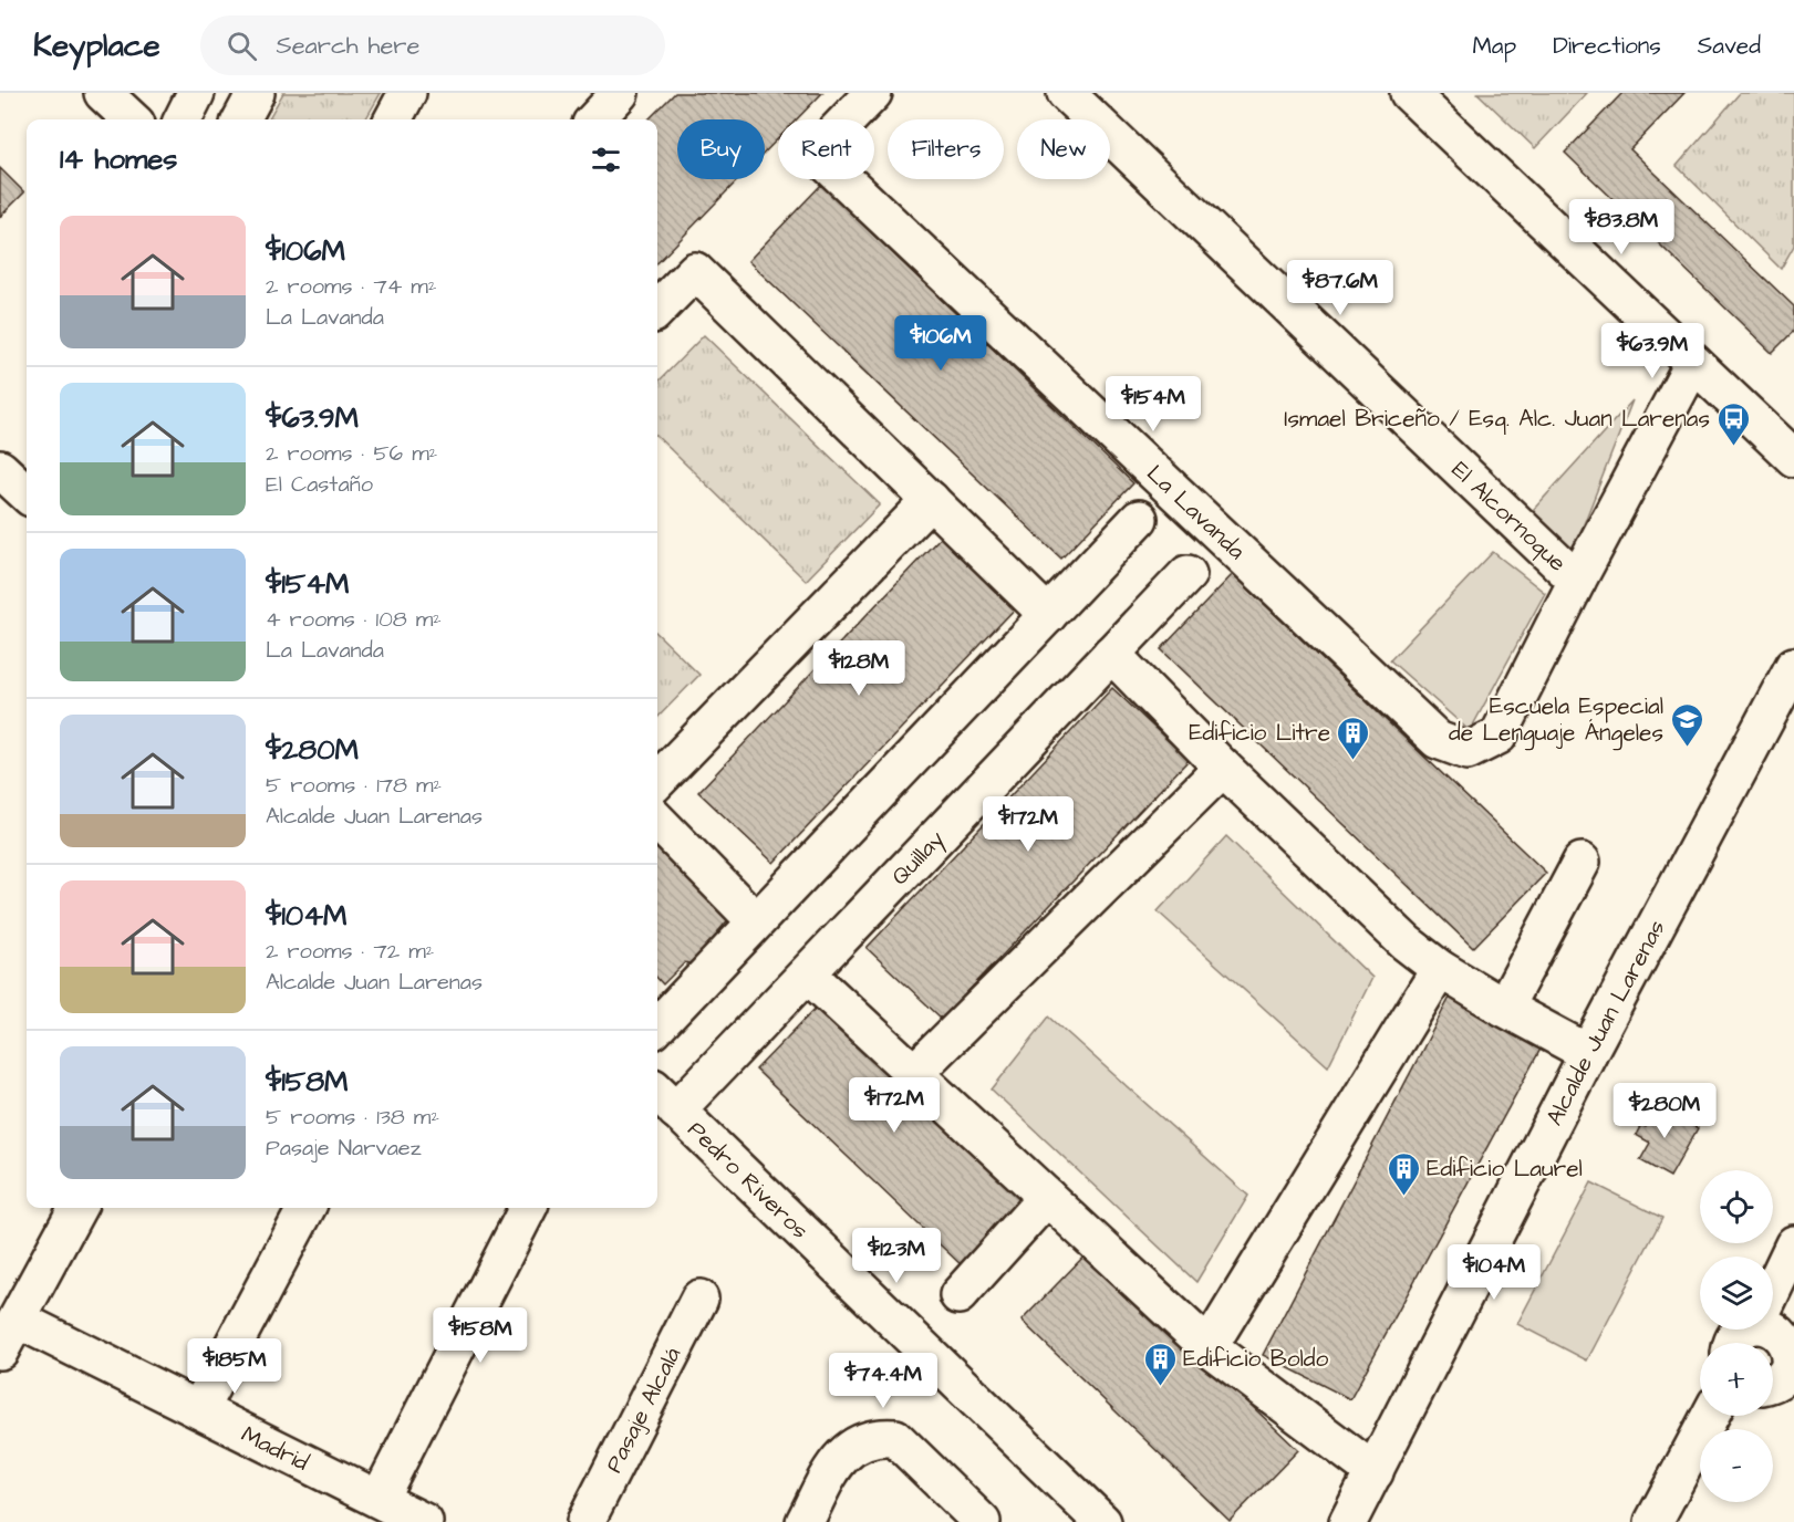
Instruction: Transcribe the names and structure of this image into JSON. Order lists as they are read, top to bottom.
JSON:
{
  "streets": {
    "street": [
      "La Lavanda",
      "El Alcornoque",
      "Quillay",
      "Alcalde Juan Larenas",
      "Pedro Riveros",
      "Pasaje Alcalá",
      "Madrid"
    ]
  },
  "crossings": [
    ["La Lavanda", "El Alcornoque"],
    ["Quillay", "Pedro Riveros"]
  ],
  "places": {
    "bus stop": ["Ismael Briceño / Esq. Alc. Juan Larenas"],
    "school or university": ["Escuela Especial de Lenguaje Ángeles"],
    "building": ["Edificio Litre", "Edificio Laurel", "Edificio Boldo"]
  },
  "page": {
    "header": "Keyplace",
    "search": "Search here",
    "nav": ["Map", "Directions", "Saved"],
    "chip": [
      "Buy",
      "Rent",
      "Filters",
      "New"
    ],
    "heading": "14 homes",
    "price": [
      "$83.8M",
      "$87.6M",
      "$106M",
      "$63.9M",
      "$154M",
      "$128M",
      "$172M",
      "$172M",
      "$280M",
      "$123M",
      "$104M",
      "$158M",
      "$185M",
      "$74.4M"
    ],
    "list": [
      {
        "name": "$106M",
        "note": "2 rooms · 74 m² · La Lavanda"
      },
      {
        "name": "$63.9M",
        "note": "2 rooms · 56 m² · El Castaño"
      },
      {
        "name": "$154M",
        "note": "4 rooms · 108 m² · La Lavanda"
      },
      {
        "name": "$280M",
        "note": "5 rooms · 178 m² · Alcalde Juan Larenas"
      },
      {
        "name": "$104M",
        "note": "2 rooms · 72 m² · Alcalde Juan Larenas"
      },
      {
        "name": "$158M",
        "note": "5 rooms · 138 m² · Pasaje Narvaez"
      }
    ],
    "map_buttons": ["+", "−"]
  }
}
